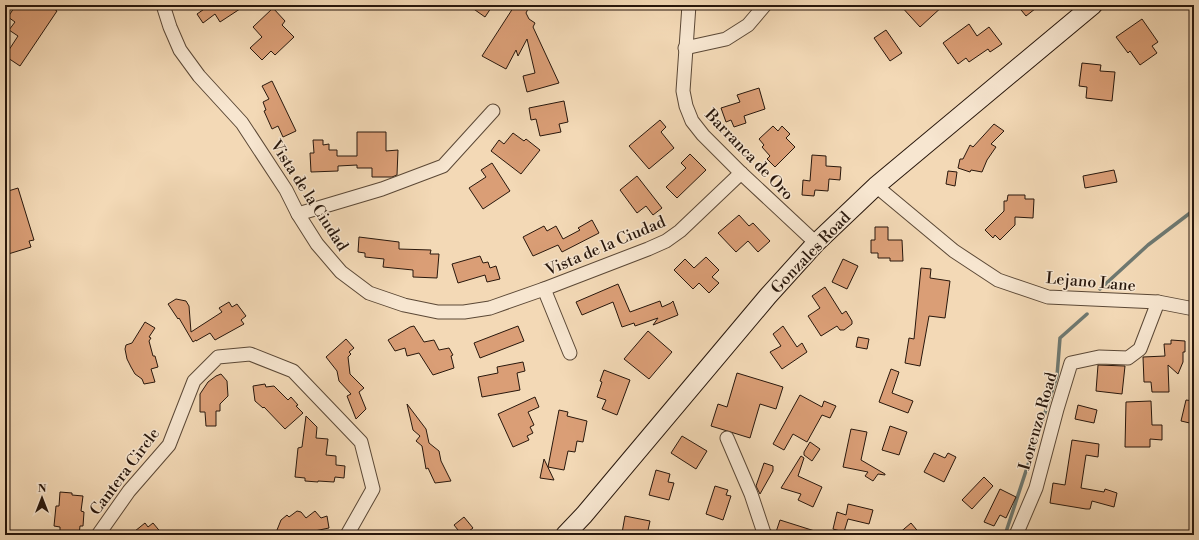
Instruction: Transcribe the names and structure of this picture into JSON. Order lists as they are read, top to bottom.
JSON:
{
  "streets": {
    "street": [
      "Barranca de Oro",
      "Vista de la Ciudad",
      "Gonzales Road",
      "Lejano Lane",
      "Lorenzo Road",
      "Cantera Circle"
    ]
  },
  "crossings": [
    ["Barranca de Oro", "Vista de la Ciudad"],
    ["Barranca de Oro", "Gonzales Road"],
    ["Gonzales Road", "Lejano Lane"],
    ["Lejano Lane", "Lorenzo Road"]
  ],
  "north": "top"
}
